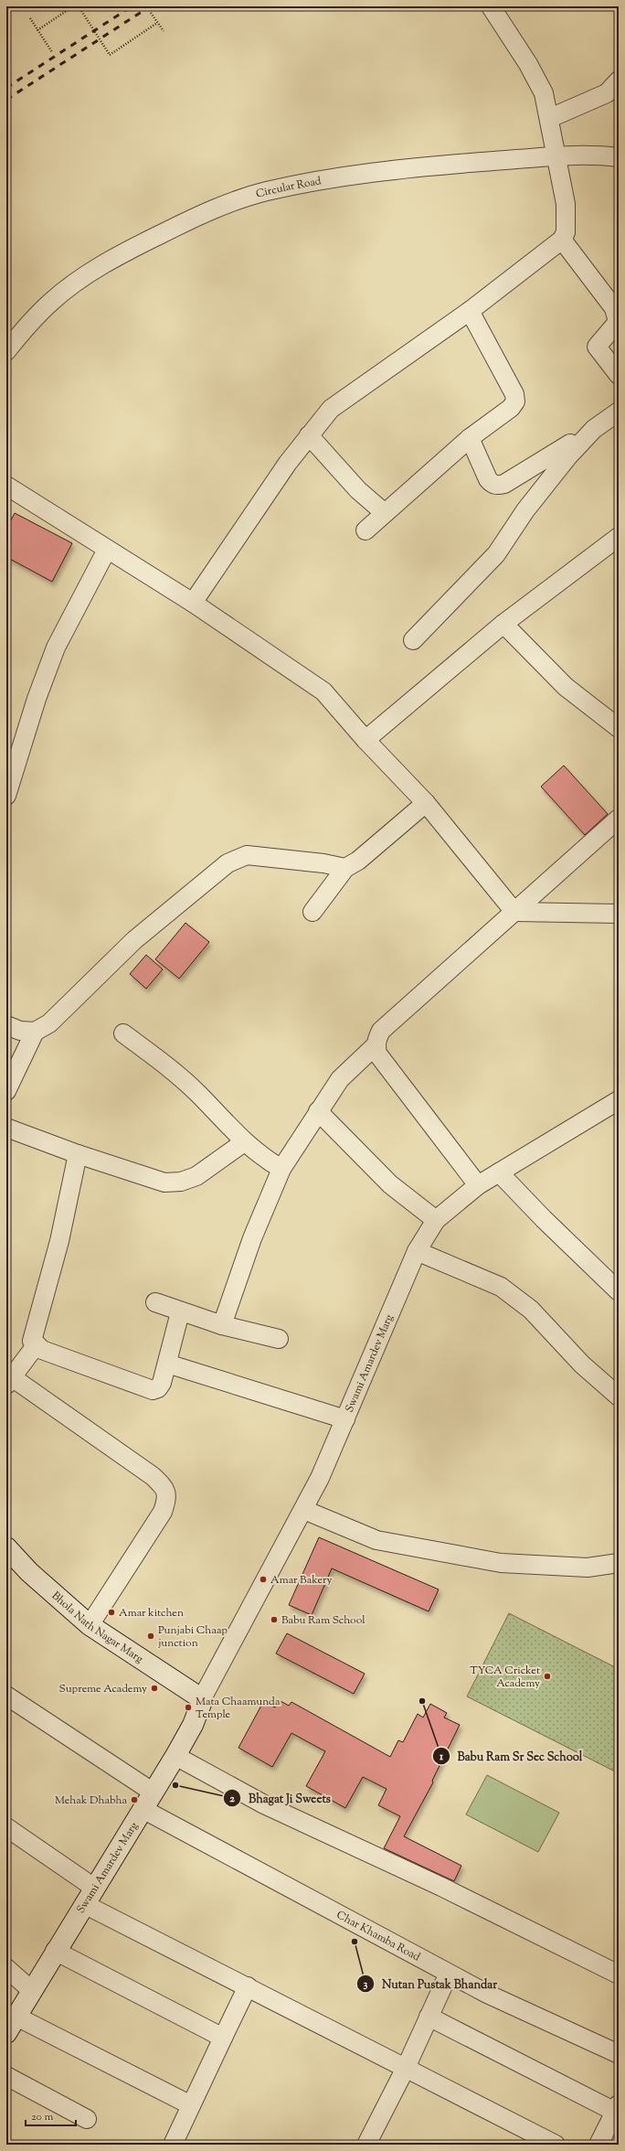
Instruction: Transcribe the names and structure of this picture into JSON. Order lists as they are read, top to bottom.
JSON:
{
  "streets": {
    "street": [
      "Circular Road",
      "Swami Amardev Marg",
      "Bhola Nath Nagar Marg",
      "Char Khamba Road"
    ]
  },
  "crossings": [
    ["Swami Amardev Marg", "Bhola Nath Nagar Marg"],
    ["Swami Amardev Marg", "Char Khamba Road"]
  ],
  "places": [
    "Amar Bakery",
    "Amar kitchen",
    "Babu Ram School",
    "Punjabi Chaap junction",
    "TYCA Cricket Academy",
    "Supreme Academy",
    "Babu Ram Sr Sec School",
    "Mata Chaamunda Temple",
    "Bhagat Ji Sweets",
    "Mehak Dhabha",
    "Nutan Pustak Bhandar"
  ],
  "scale_bar": "20 m"
}
